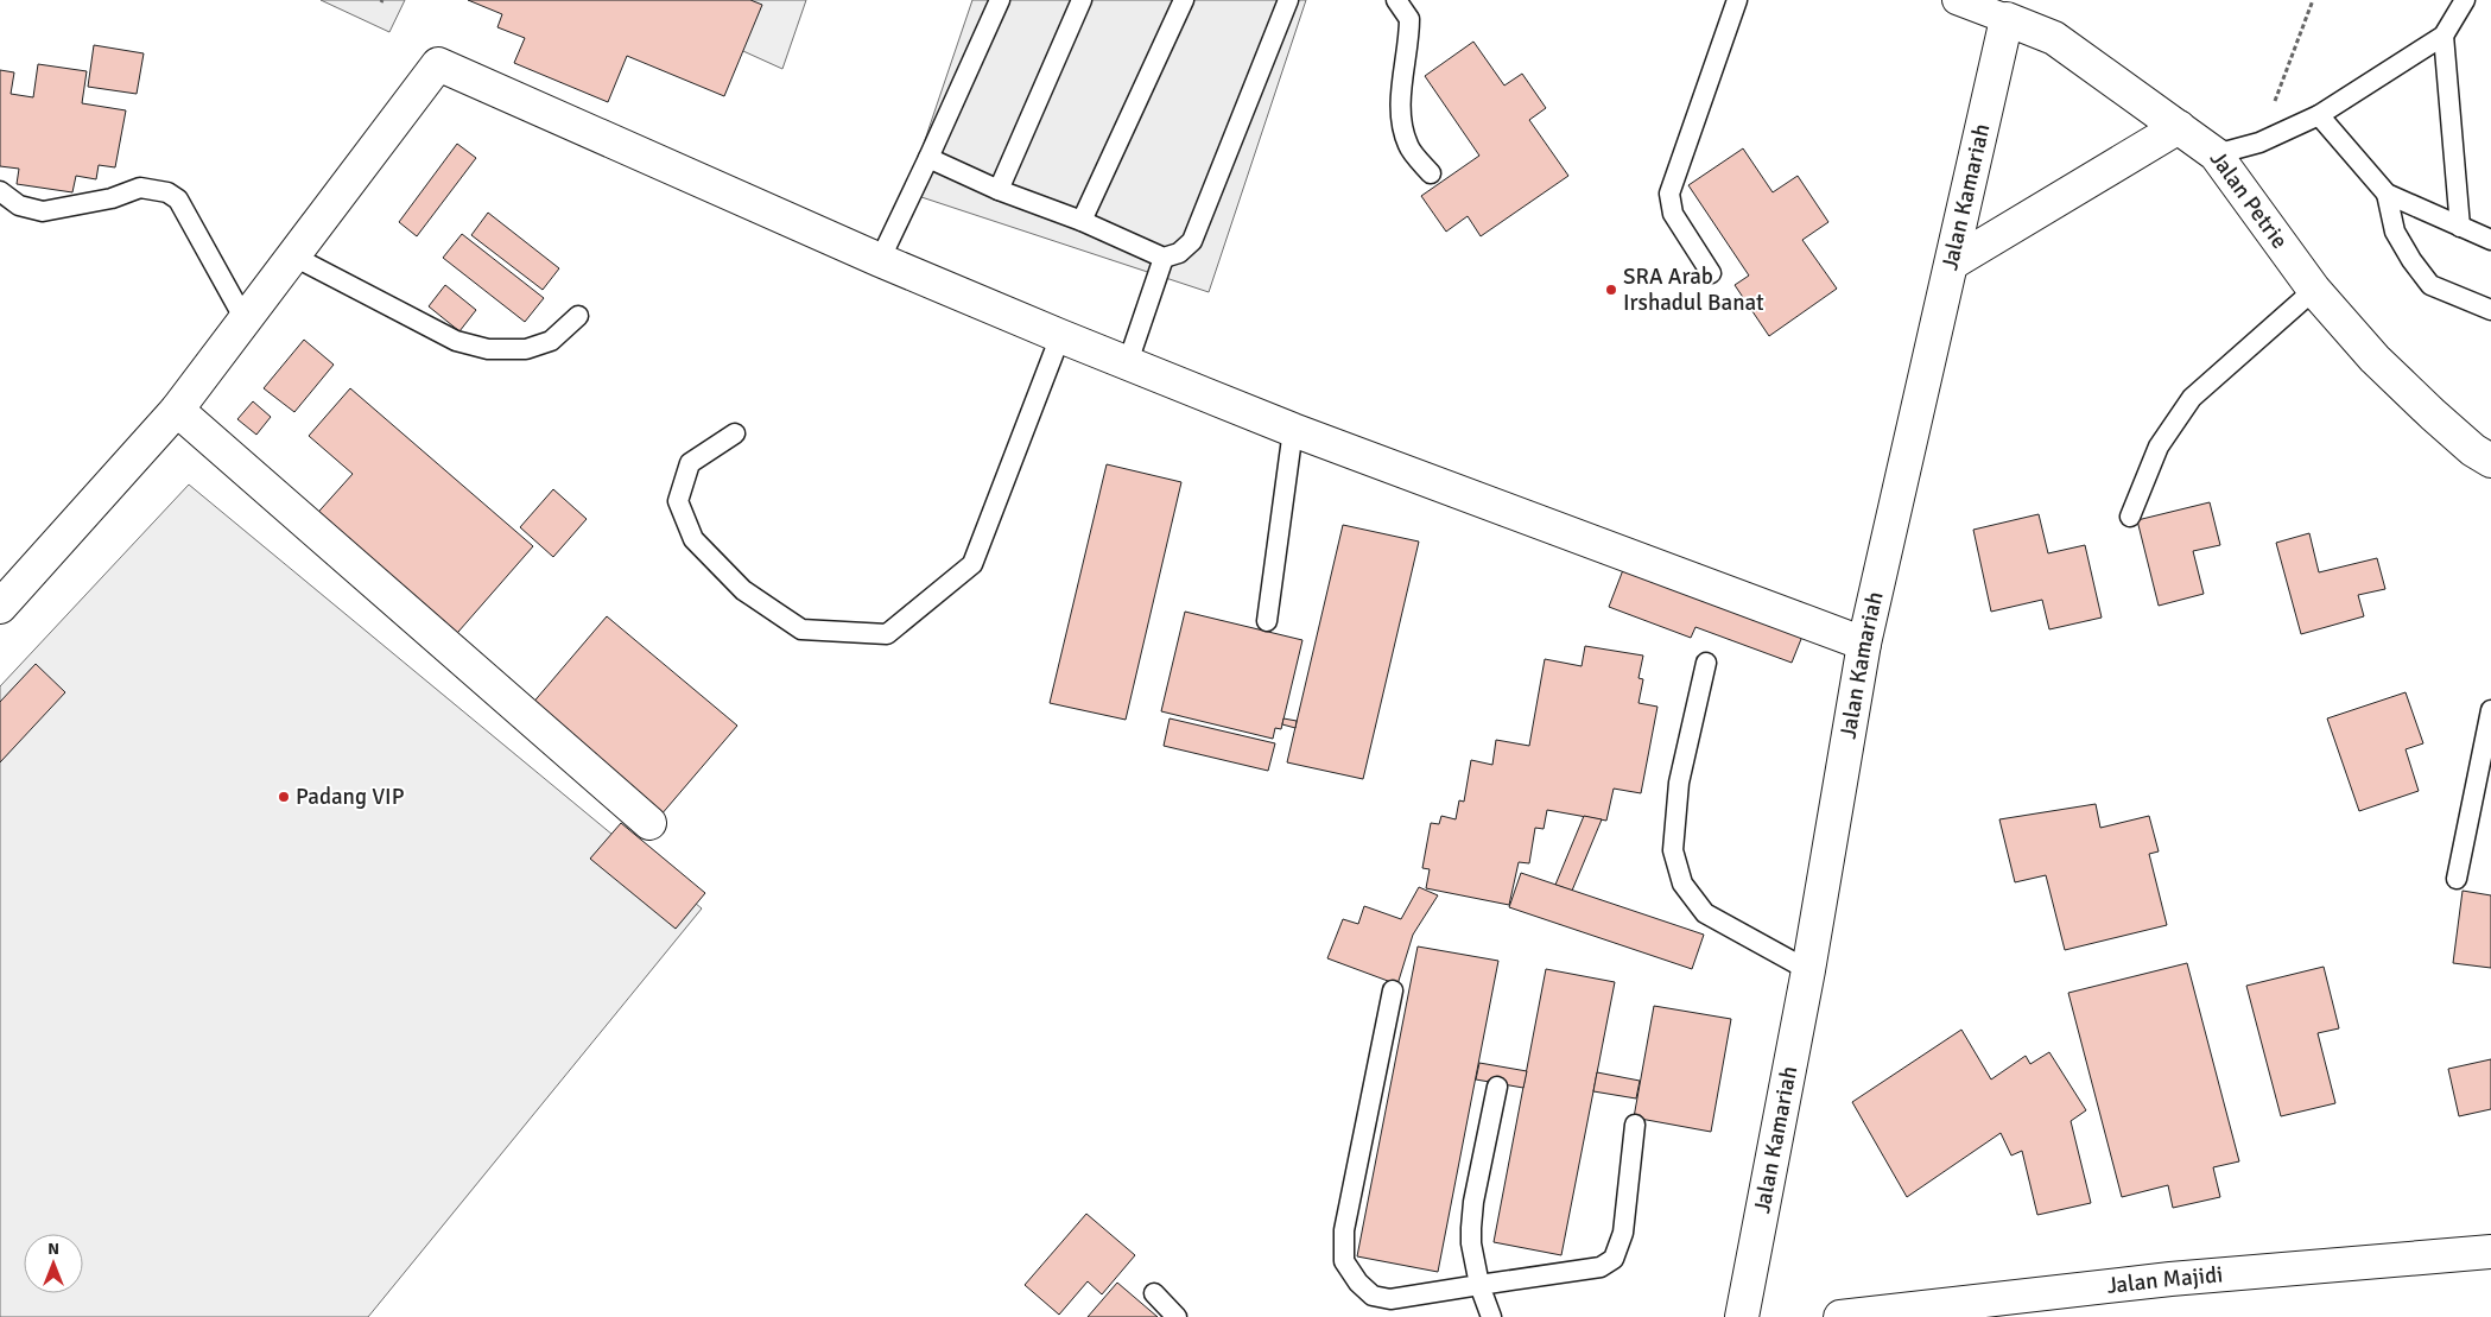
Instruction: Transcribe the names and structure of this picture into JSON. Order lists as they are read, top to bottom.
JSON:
{
  "streets": {
    "street": ["Jalan Kamariah", "Jalan Petrie", "Jalan Majidi"]
  },
  "crossings": [
    ["Jalan Kamariah", "Jalan Petrie"]
  ],
  "places": ["SRA Arab Irshadul Banat", "Padang VIP"],
  "north": "top"
}
